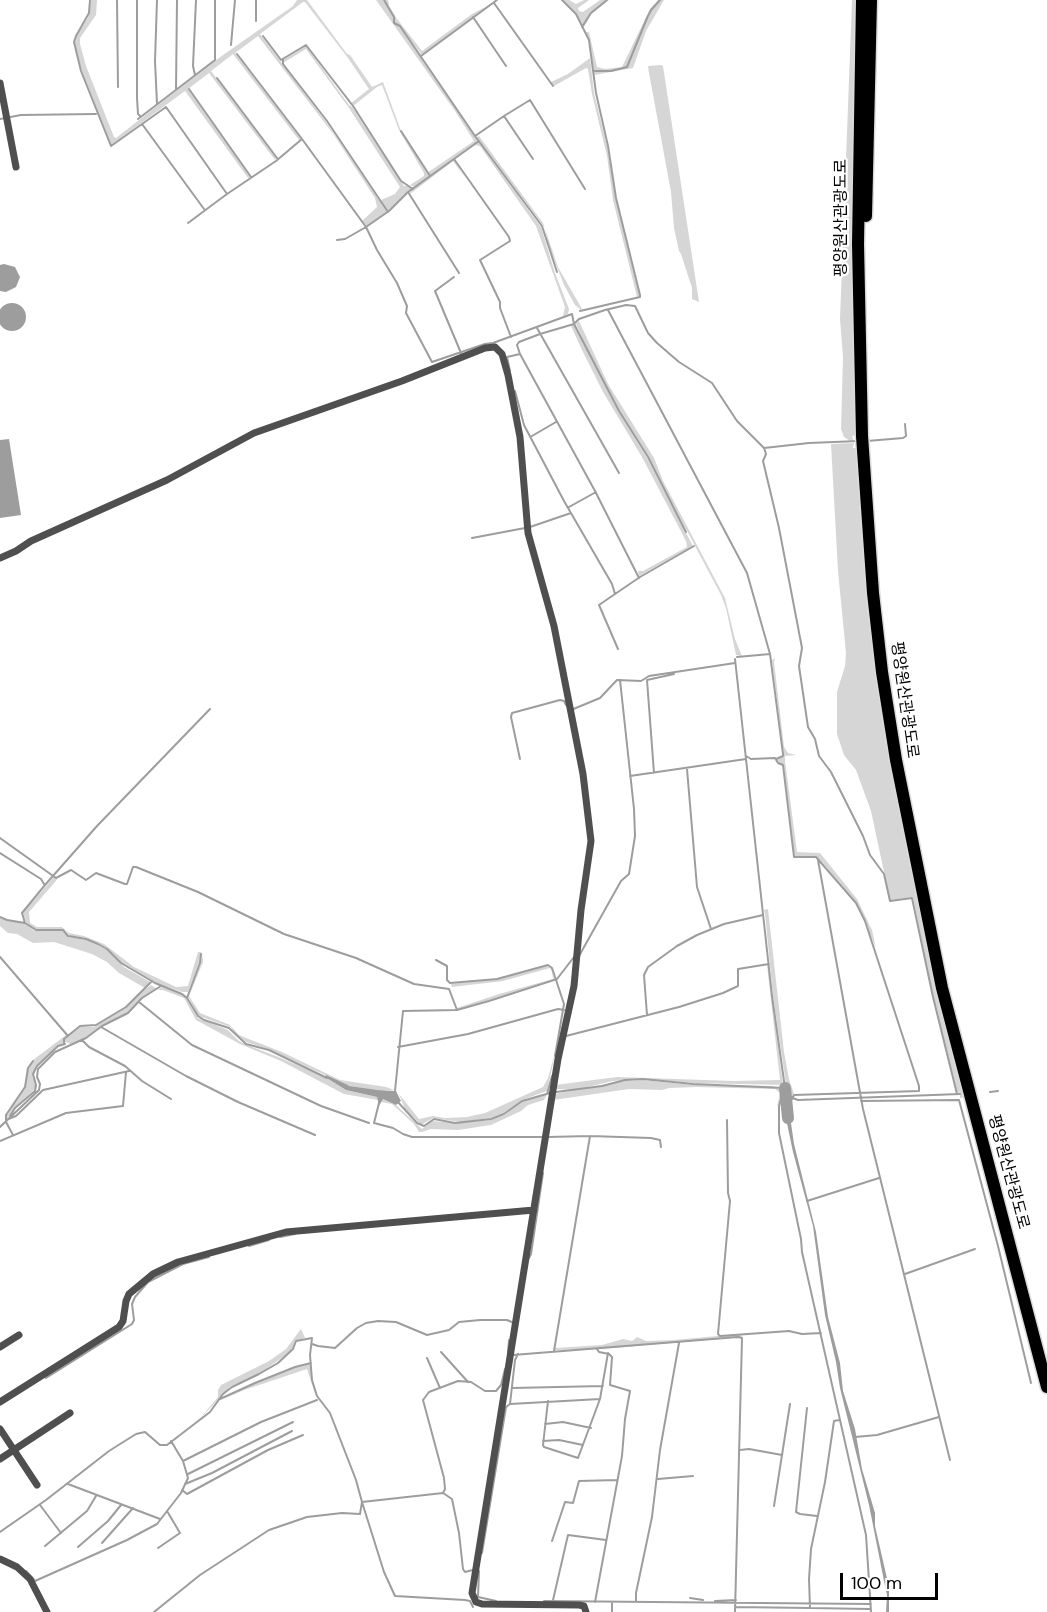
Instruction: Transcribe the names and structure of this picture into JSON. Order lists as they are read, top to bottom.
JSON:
{
  "streets": {
    "highway": ["평양원산관광도로"]
  },
  "scale_bar": "100 m"
}
